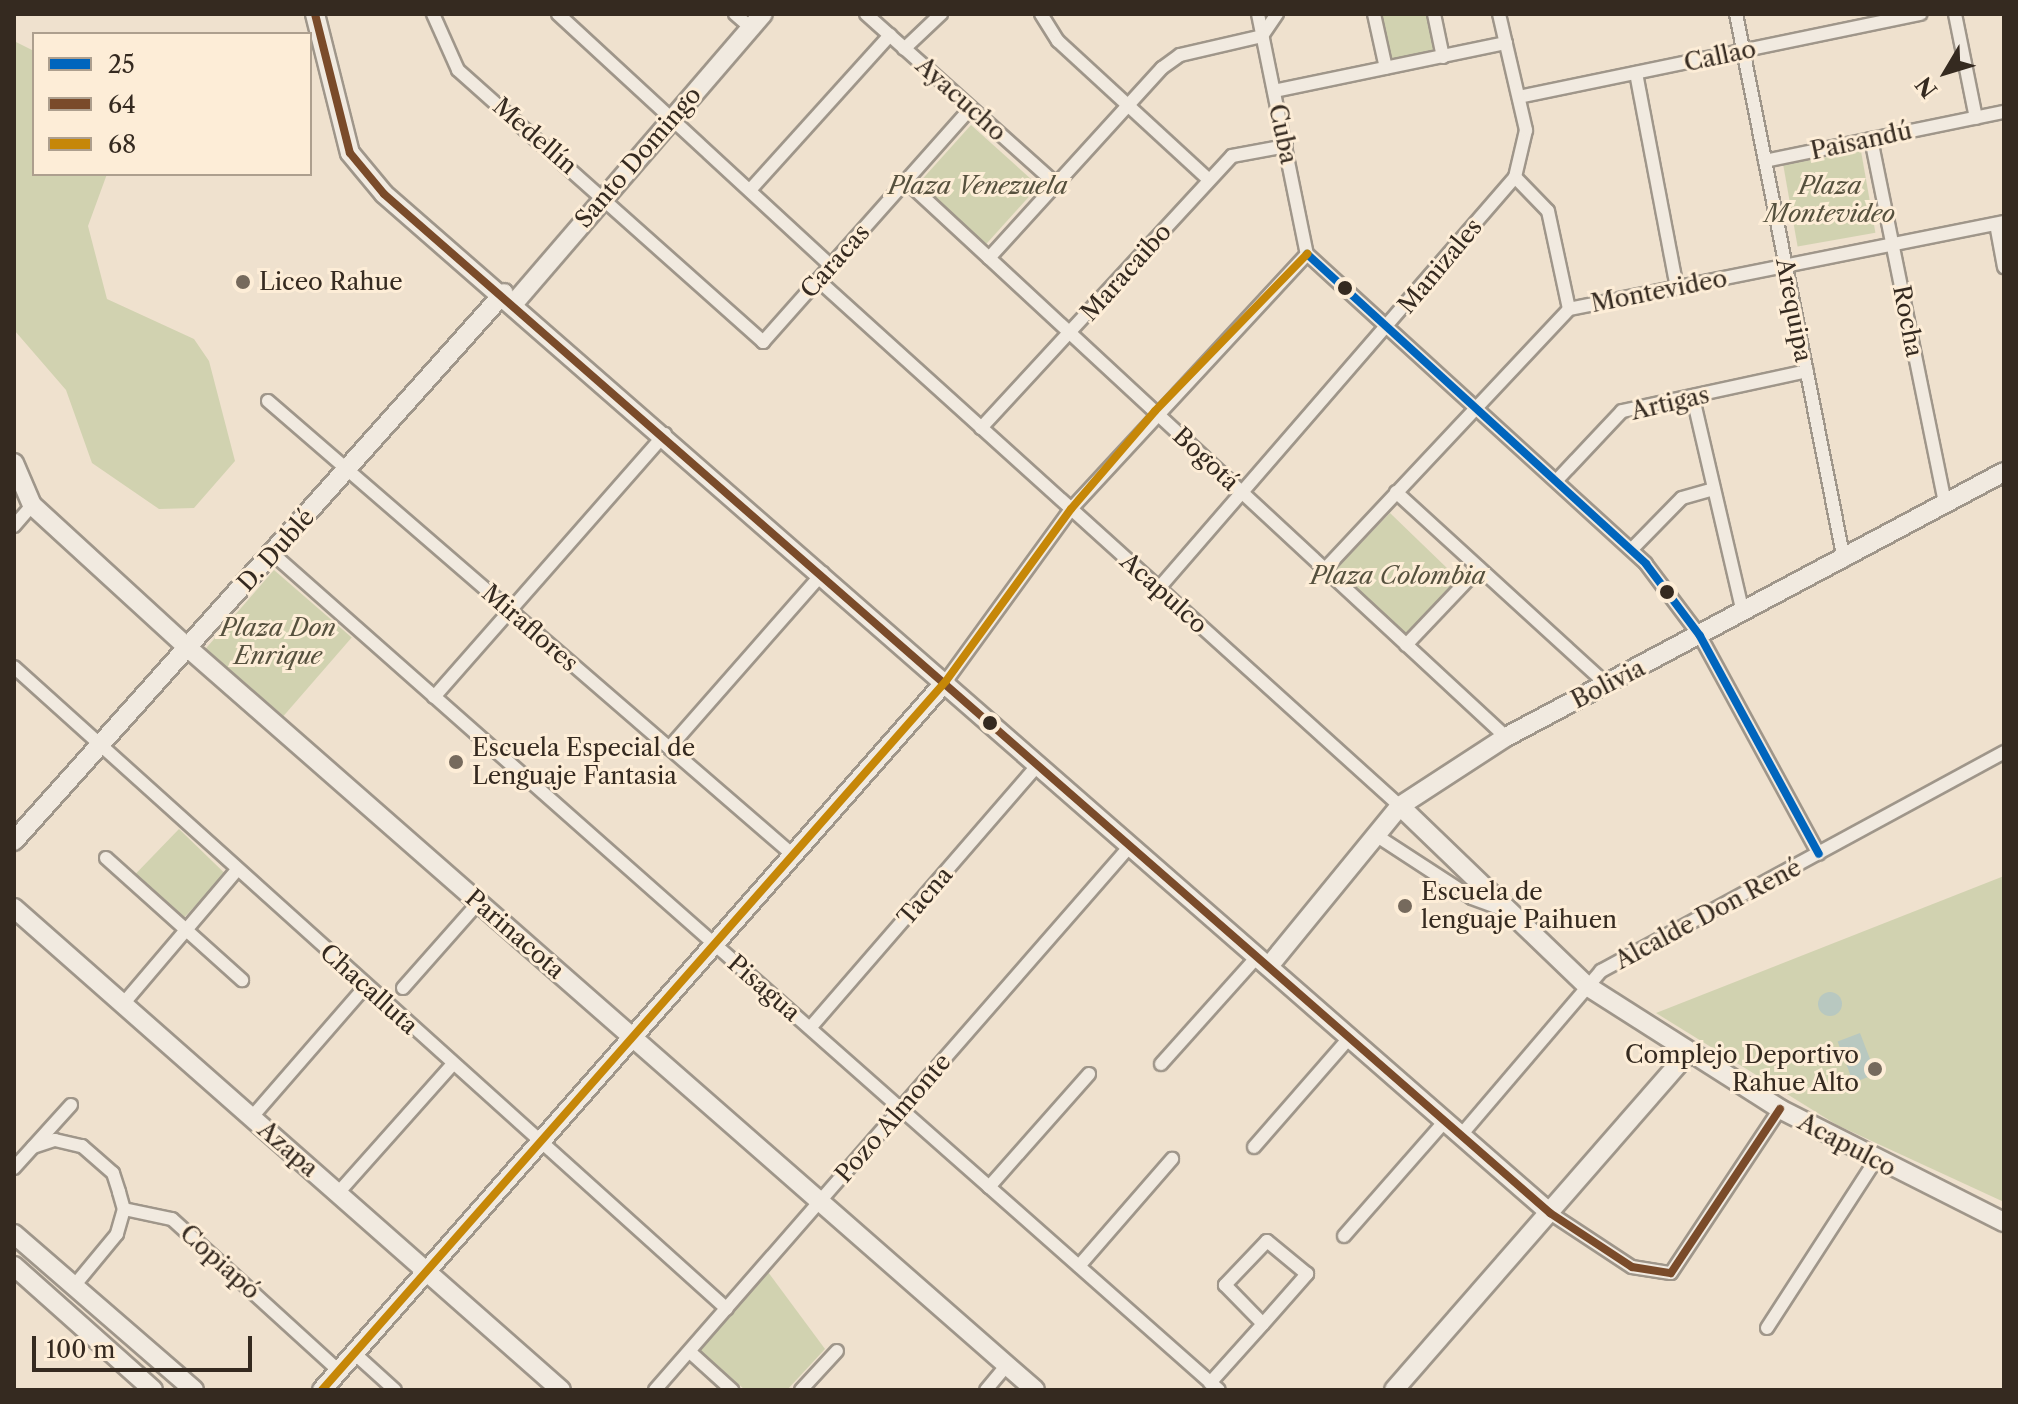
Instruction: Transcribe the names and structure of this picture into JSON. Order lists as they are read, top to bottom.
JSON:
{
  "streets": {
    "street": [
      "Callao",
      "Ayacucho",
      "Cuba",
      "Medellín",
      "Paisandú",
      "Santo Domingo",
      "Caracas",
      "Manizales",
      "Maracaibo",
      "Montevideo",
      "Arequipa",
      "Rocha",
      "Artigas",
      "Bogotá",
      "D. Dublé",
      "Acapulco",
      "Miraflores",
      "Bolivia",
      "Tacna",
      "Alcalde Don René",
      "Parinacota",
      "Pisagua",
      "Chacalluta",
      "Pozo Almonte",
      "Azapa",
      "Copiapó"
    ]
  },
  "crossings": [
    ["Callao", "Manizales"],
    ["Callao", "Arequipa"],
    ["Ayacucho", "Caracas"],
    ["Cuba", "Maracaibo"],
    ["Medellín", "Santo Domingo"],
    ["Medellín", "Caracas"],
    ["Paisandú", "Arequipa"],
    ["Paisandú", "Rocha"],
    ["Santo Domingo", "D. Dublé"],
    ["Caracas", "Bogotá"],
    ["Caracas", "Acapulco"],
    ["Manizales", "Bogotá"],
    ["Manizales", "Acapulco"],
    ["Maracaibo", "Bogotá"],
    ["Maracaibo", "Acapulco"],
    ["Montevideo", "Arequipa"],
    ["Montevideo", "Rocha"],
    ["Montevideo", "Bogotá"],
    ["Arequipa", "Artigas"],
    ["Arequipa", "Bolivia"],
    ["Rocha", "Bolivia"],
    ["Bogotá", "Bolivia"],
    ["D. Dublé", "Miraflores"],
    ["D. Dublé", "Parinacota"],
    ["D. Dublé", "Pisagua"],
    ["D. Dublé", "Chacalluta"],
    ["Acapulco", "Bolivia"],
    ["Acapulco", "Alcalde Don René"],
    ["Tacna", "Pisagua"],
    ["Parinacota", "Pozo Almonte"],
    ["Pisagua", "Pozo Almonte"],
    ["Chacalluta", "Pozo Almonte"]
  ],
  "parks": [
    "Plaza Venezuela",
    "Plaza Montevideo",
    "Plaza Colombia",
    "Plaza Don Enrique"
  ],
  "places": [
    "Liceo Rahue",
    "Escuela Especial de Lenguaje Fantasia",
    "Escuela de lenguaje Paihuen",
    "Complejo Deportivo Rahue Alto"
  ],
  "lines": ["transit line 64", "transit line 25", "transit line 68"],
  "legend": ["25", "64", "68"],
  "scale_bar": "100 m",
  "north": "bottom left"
}
